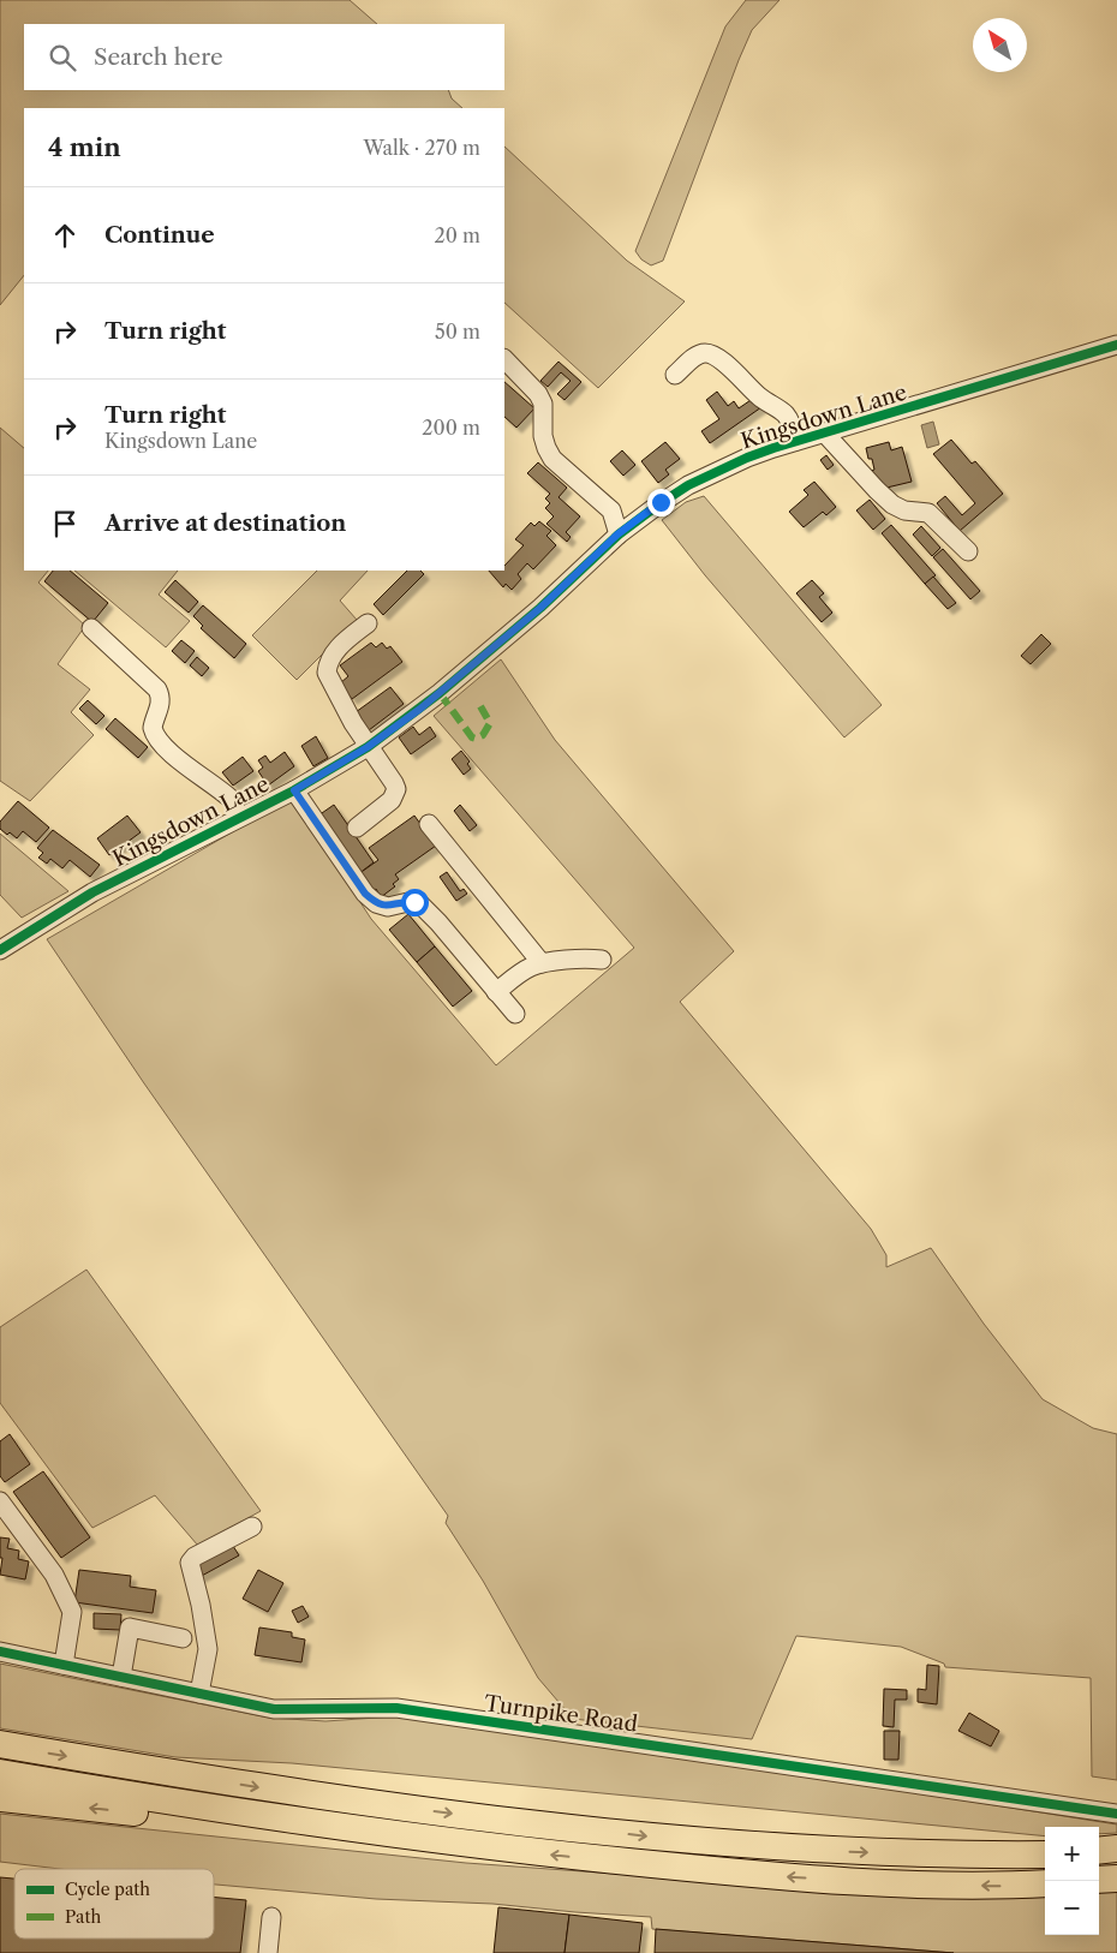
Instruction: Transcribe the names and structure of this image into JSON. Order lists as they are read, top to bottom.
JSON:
{
  "streets": {
    "street": ["Kingsdown Lane", "Turnpike Road"]
  },
  "legend": ["Cycle path", "Path"],
  "north": "top left",
  "page": {
    "search": "Search here",
    "heading": ["4 min", "Walk · 270 m"],
    "list": [
      ["Continue", "20 m"],
      ["Turn right", "50 m"],
      ["Turn right", "Kingsdown Lane", "200 m"],
      "Arrive at destination"
    ],
    "map_buttons": ["+", "−"]
  }
}
